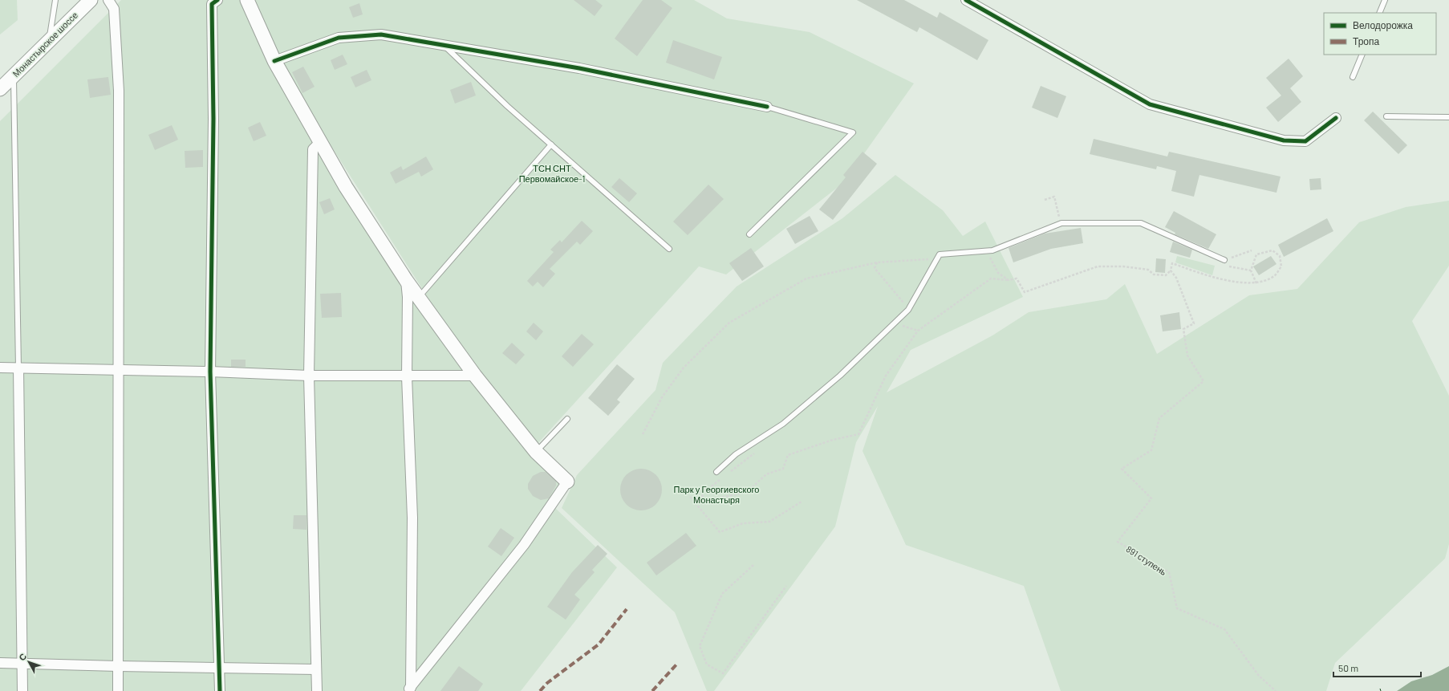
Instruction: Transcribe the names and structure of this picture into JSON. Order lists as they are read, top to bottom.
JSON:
{
  "streets": {
    "main road": ["Монастырское шоссе"],
    "path": ["891 ступень"]
  },
  "parks": ["ТСН СНТ Первомайское-1", "Парк у Георгиевского Монастыря"],
  "legend": ["Велодорожка", "Тропа"],
  "scale_bar": "50 m",
  "north": "top left"
}
